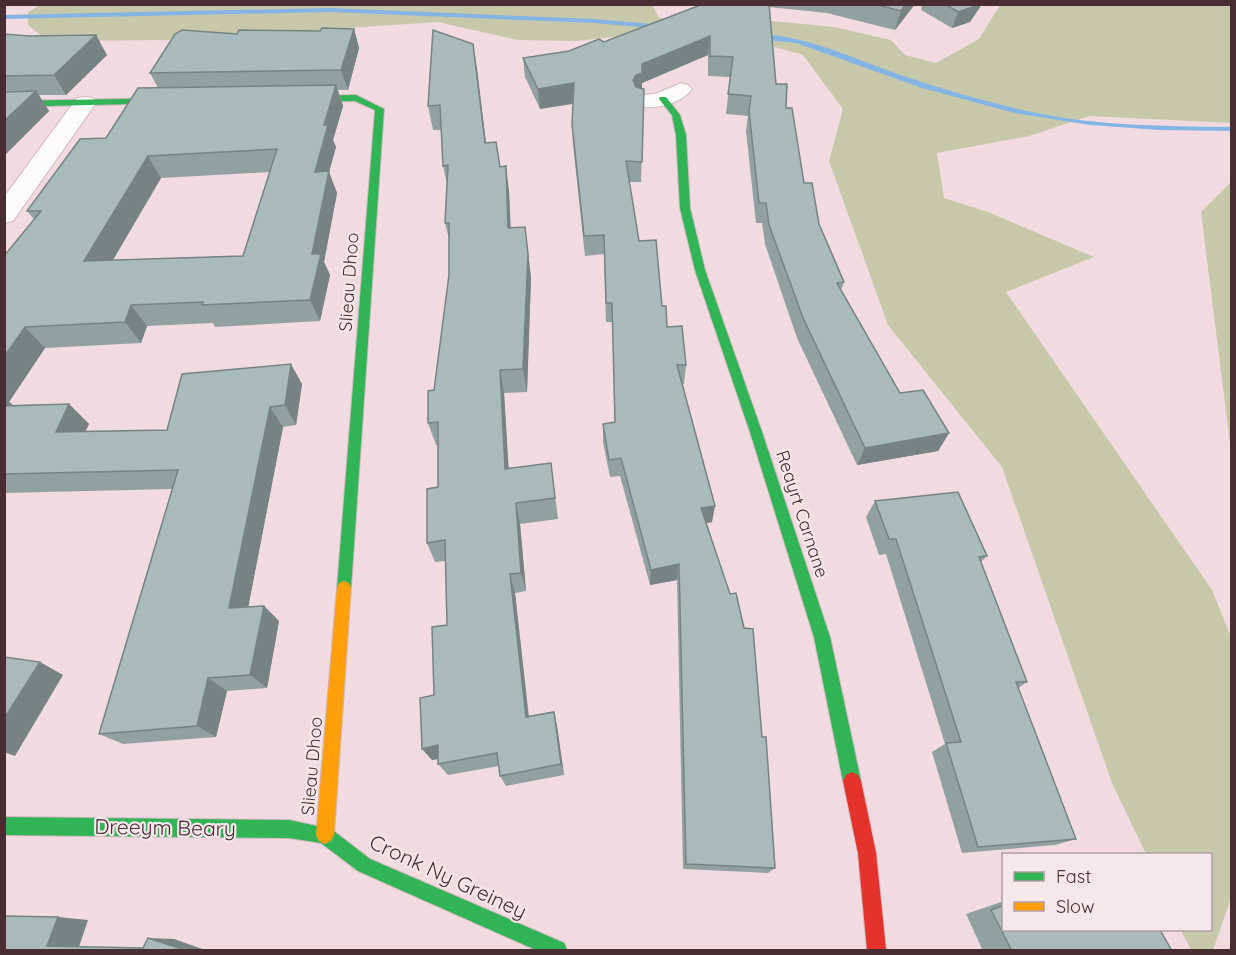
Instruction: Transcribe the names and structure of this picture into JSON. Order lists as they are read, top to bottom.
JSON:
{
  "streets": {
    "street": [
      "Slieau Dhoo",
      "Reayrt Carnane",
      "Dreeym Beary",
      "Cronk Ny Greiney"
    ]
  },
  "crossings": [
    ["Slieau Dhoo", "Dreeym Beary"],
    ["Slieau Dhoo", "Cronk Ny Greiney"],
    ["Dreeym Beary", "Cronk Ny Greiney"]
  ],
  "legend": ["Fast", "Slow"]
}
